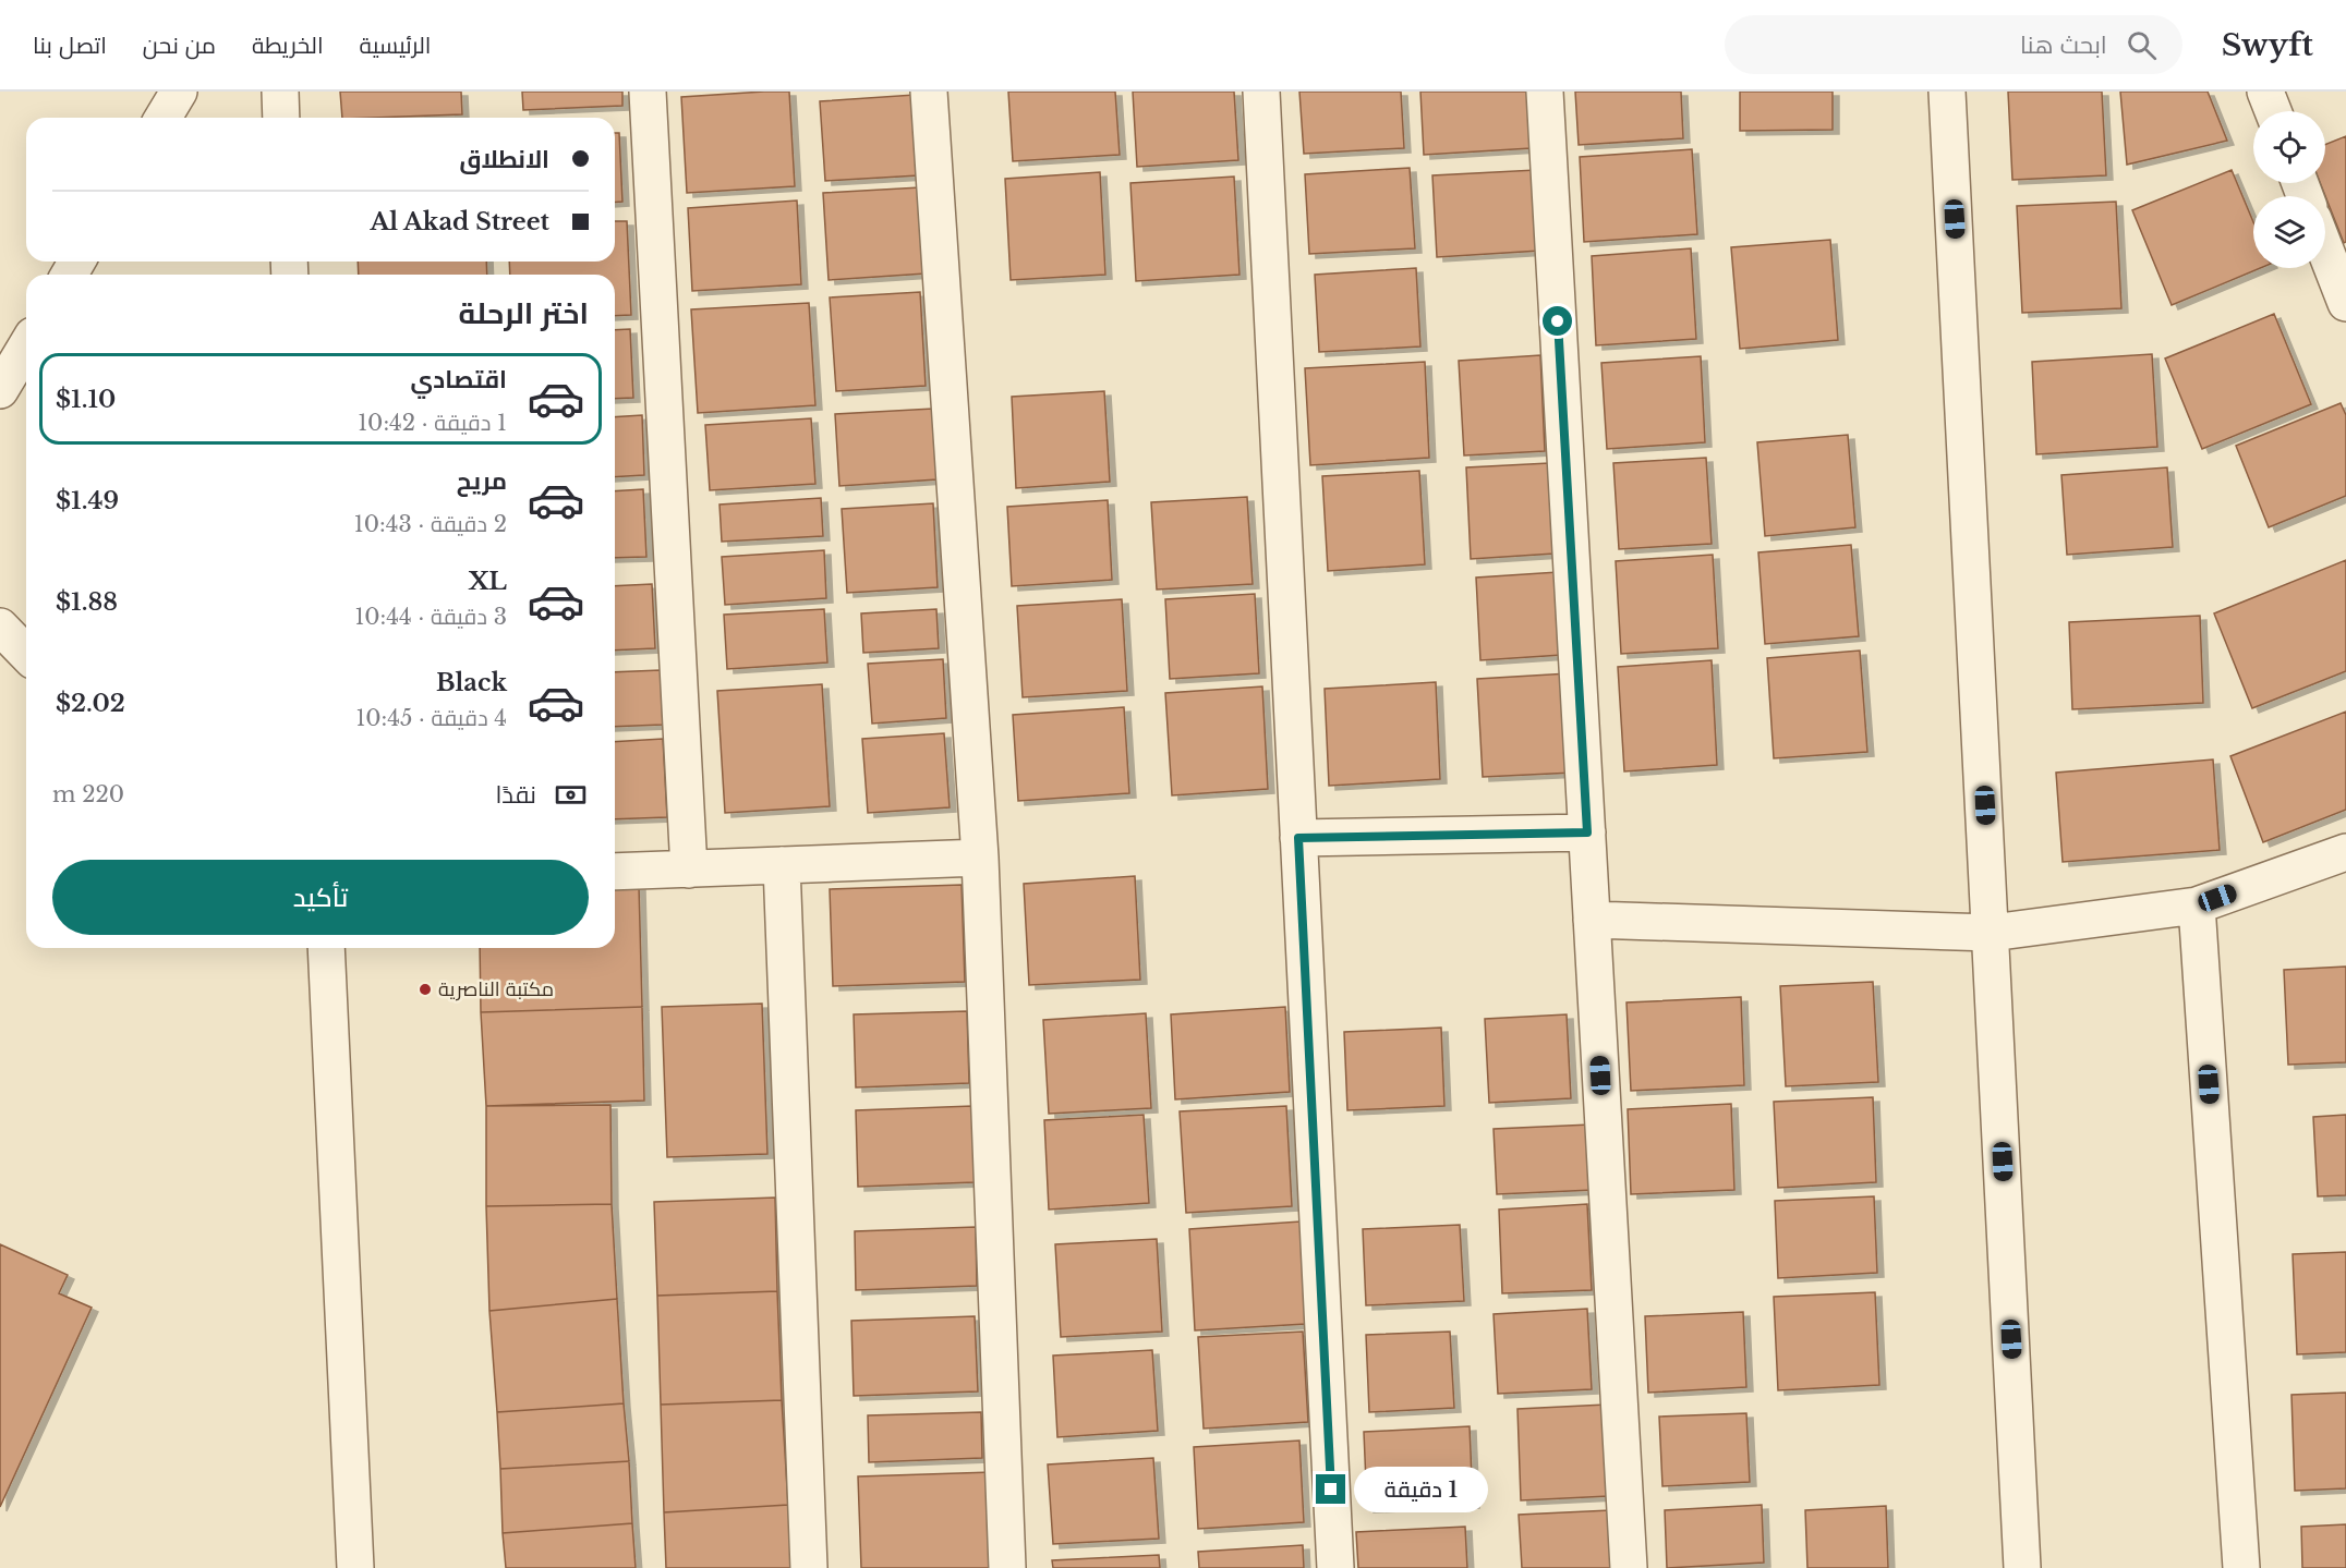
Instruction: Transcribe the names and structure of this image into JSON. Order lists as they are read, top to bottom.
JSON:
{
  "places": ["مكتبة الناصرية"],
  "page": {
    "header": "Swyft",
    "search": "ابحث هنا",
    "nav": [
      "الرئيسية",
      "الخريطة",
      "من نحن",
      "اتصل بنا"
    ],
    "banner": ["الانطلاق", "Al Akad Street"],
    "heading": "اختر الرحلة",
    "list": [
      {
        "name": "اقتصادي",
        "note": "1 دقيقة · 10:42",
        "value": "$1.10"
      },
      {
        "name": "مريح",
        "note": "2 دقيقة · 10:43",
        "value": "$1.49"
      },
      {
        "name": "XL",
        "note": "3 دقيقة · 10:44",
        "value": "$1.88"
      },
      {
        "name": "Black",
        "note": "4 دقيقة · 10:45",
        "value": "$2.02"
      }
    ],
    "pay": ["نقدًا", "220 m"],
    "buttons": "تأكيد",
    "bubble": "1 دقيقة"
  }
}
